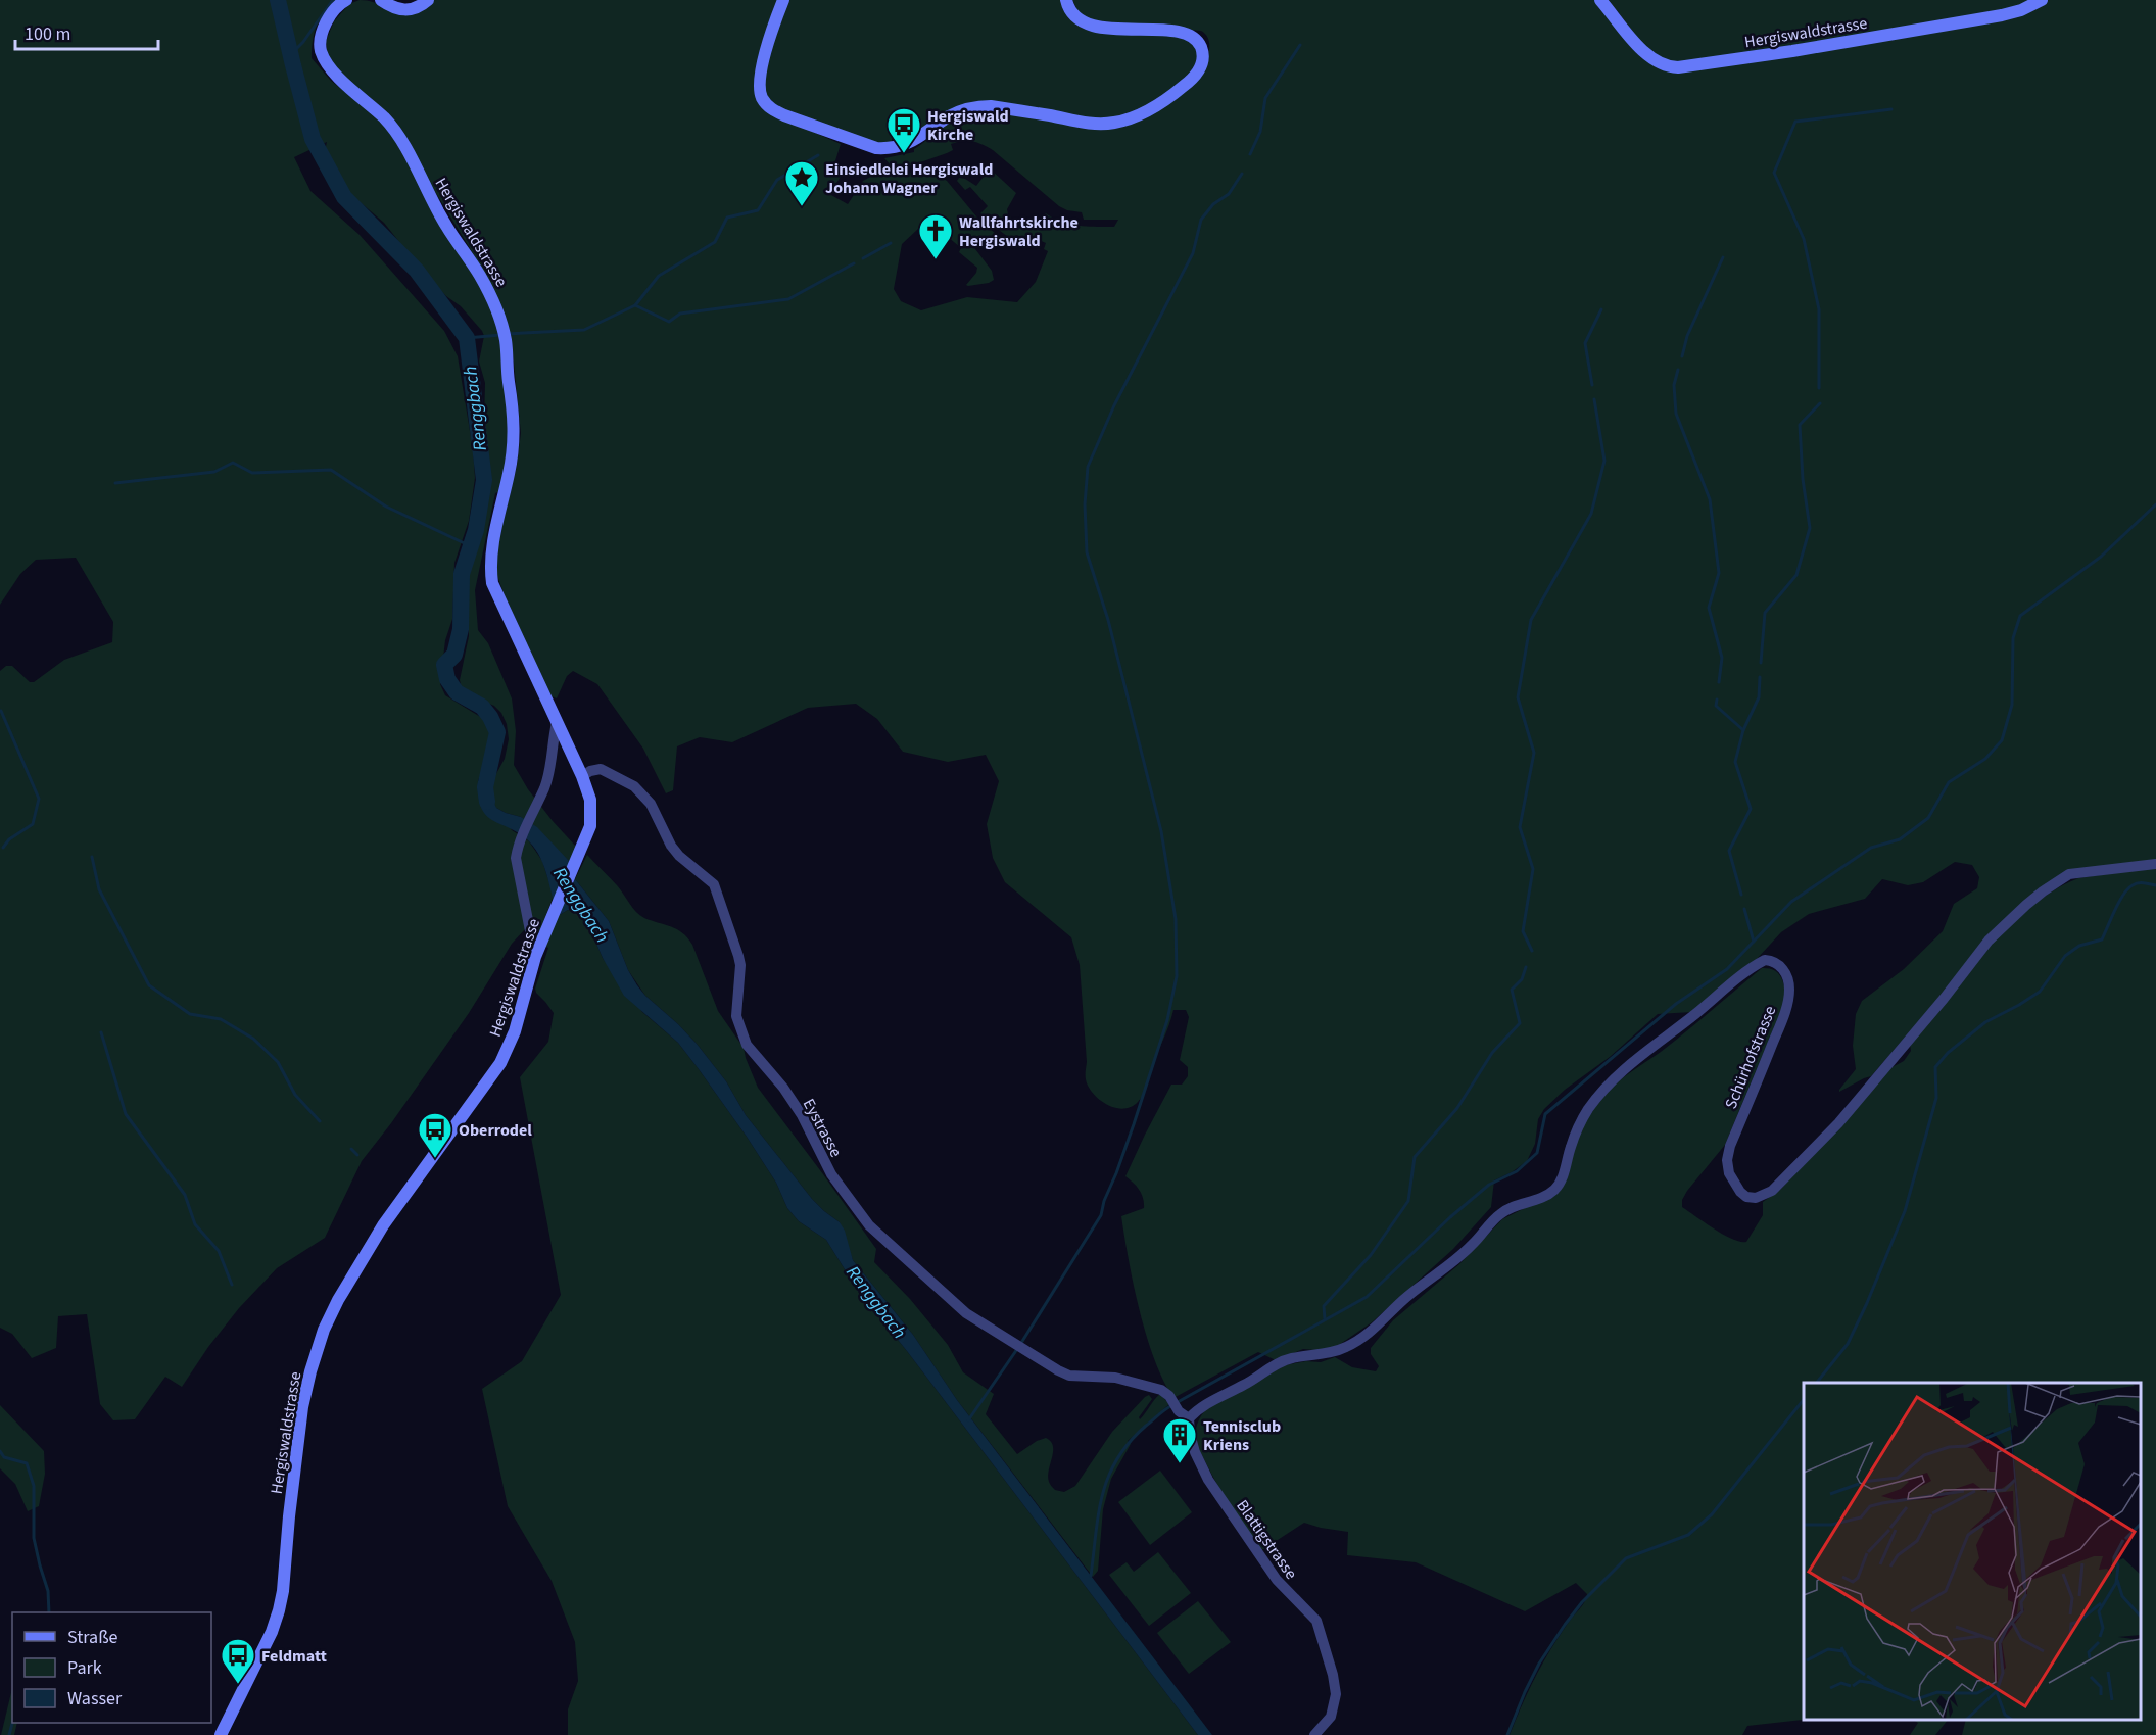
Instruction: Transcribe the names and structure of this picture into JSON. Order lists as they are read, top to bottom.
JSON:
{
  "streets": {
    "street": [
      "Hergiswaldstrasse",
      "Schürhofstrasse",
      "Eystrasse",
      "Blattigstrasse"
    ]
  },
  "crossings": [
    ["Hergiswaldstrasse", "Eystrasse"],
    ["Schürhofstrasse", "Eystrasse"],
    ["Schürhofstrasse", "Blattigstrasse"],
    ["Eystrasse", "Blattigstrasse"]
  ],
  "water": ["Renggbach"],
  "places": {
    "bus stop": ["Hergiswald Kirche", "Oberrodel", "Feldmatt"],
    "place": ["Einsiedlelei Hergiswald Johann Wagner"],
    "church": ["Wallfahrtskirche Hergiswald"],
    "building": ["Tennisclub Kriens"]
  },
  "legend": ["Straße", "Park", "Wasser"],
  "scale_bar": "100 m"
}
